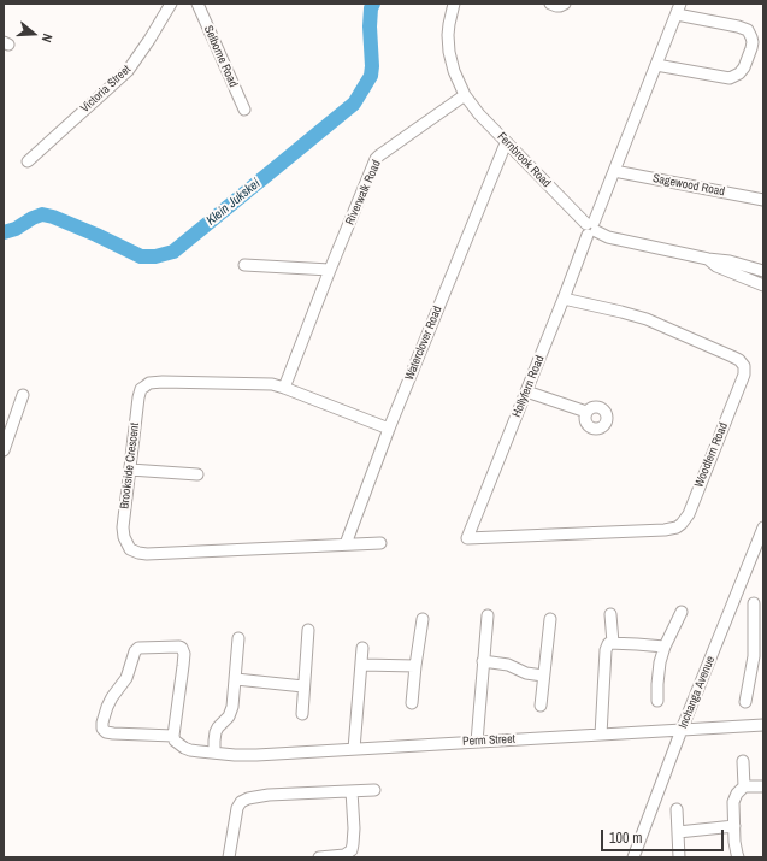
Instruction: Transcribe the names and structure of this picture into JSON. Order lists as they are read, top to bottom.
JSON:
{
  "streets": {
    "street": [
      "Selborne Road",
      "Victoria Street",
      "Fernbrook Road",
      "Sagewood Road",
      "Riverwalk Road",
      "Waterclover Road",
      "Hollyfern Road",
      "Woodfern Road",
      "Brookside Crescent",
      "Inchanga Avenue",
      "Perm Street"
    ]
  },
  "crossings": [
    ["Fernbrook Road", "Riverwalk Road"],
    ["Fernbrook Road", "Waterclover Road"],
    ["Fernbrook Road", "Hollyfern Road"],
    ["Sagewood Road", "Hollyfern Road"],
    ["Riverwalk Road", "Brookside Crescent"],
    ["Waterclover Road", "Brookside Crescent"],
    ["Hollyfern Road", "Woodfern Road"],
    ["Inchanga Avenue", "Perm Street"]
  ],
  "water": ["Klein Jukskei"],
  "scale_bar": "100 m",
  "north": "right"
}
